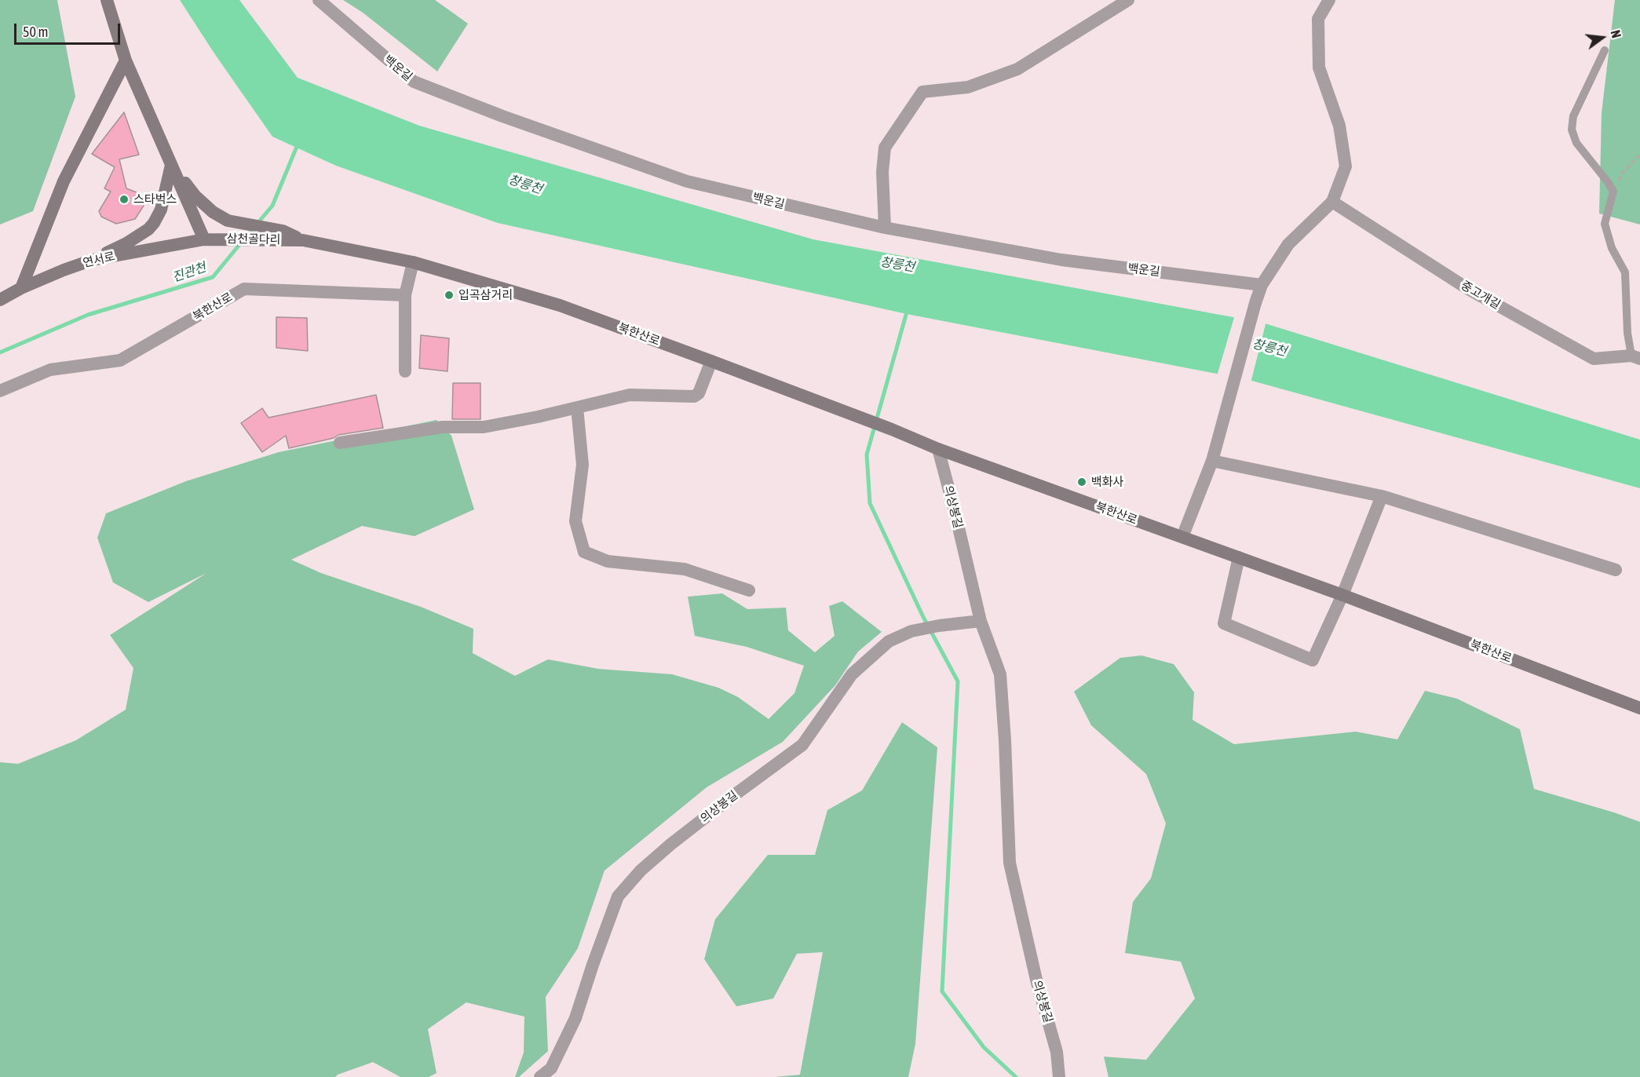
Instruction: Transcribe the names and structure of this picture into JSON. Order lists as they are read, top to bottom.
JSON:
{
  "streets": {
    "main road": ["삼천골다리", "연서로", "북한산로"],
    "street": ["백운길", "중고개길", "의상봉길"]
  },
  "crossings": [
    ["삼천골다리", "연서로"],
    ["삼천골다리", "북한산로"],
    ["북한산로", "의상봉길"]
  ],
  "water": ["창릉천", "진관천"],
  "places": ["스타벅스", "입곡삼거리", "백화사"],
  "scale_bar": "50 m",
  "north": "right"
}
